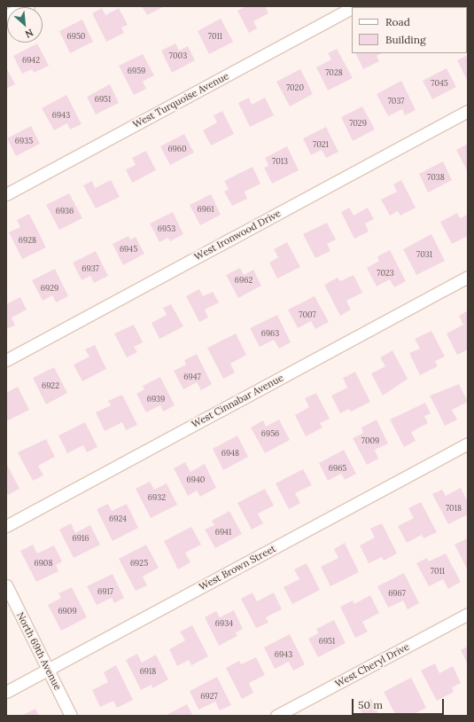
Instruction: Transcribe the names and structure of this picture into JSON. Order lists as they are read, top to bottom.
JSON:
{
  "streets": {
    "street": [
      "West Turquoise Avenue",
      "West Ironwood Drive",
      "West Cinnabar Avenue",
      "West Brown Street",
      "North 69th Avenue",
      "West Cheryl Drive"
    ]
  },
  "crossings": [
    ["West Brown Street", "North 69th Avenue"]
  ],
  "house_numbers": [
    "6950",
    "7011",
    "7003",
    "6942",
    "6959",
    "7028",
    "7045",
    "7020",
    "6951",
    "7037",
    "6943",
    "7029",
    "6935",
    "7021",
    "6960",
    "7013",
    "7038",
    "6961",
    "6936",
    "6953",
    "6928",
    "6945",
    "7031",
    "6937",
    "7023",
    "6962",
    "6929",
    "7007",
    "6963",
    "6947",
    "6922",
    "6939",
    "6956",
    "7009",
    "6948",
    "6965",
    "6940",
    "6932",
    "7018",
    "6924",
    "6941",
    "6916",
    "6908",
    "6925",
    "7011",
    "6917",
    "6967",
    "6909",
    "6934",
    "6951",
    "6943",
    "6918",
    "6927"
  ],
  "legend": ["Road", "Building"],
  "scale_bar": "50 m",
  "north": "bottom right"
}
